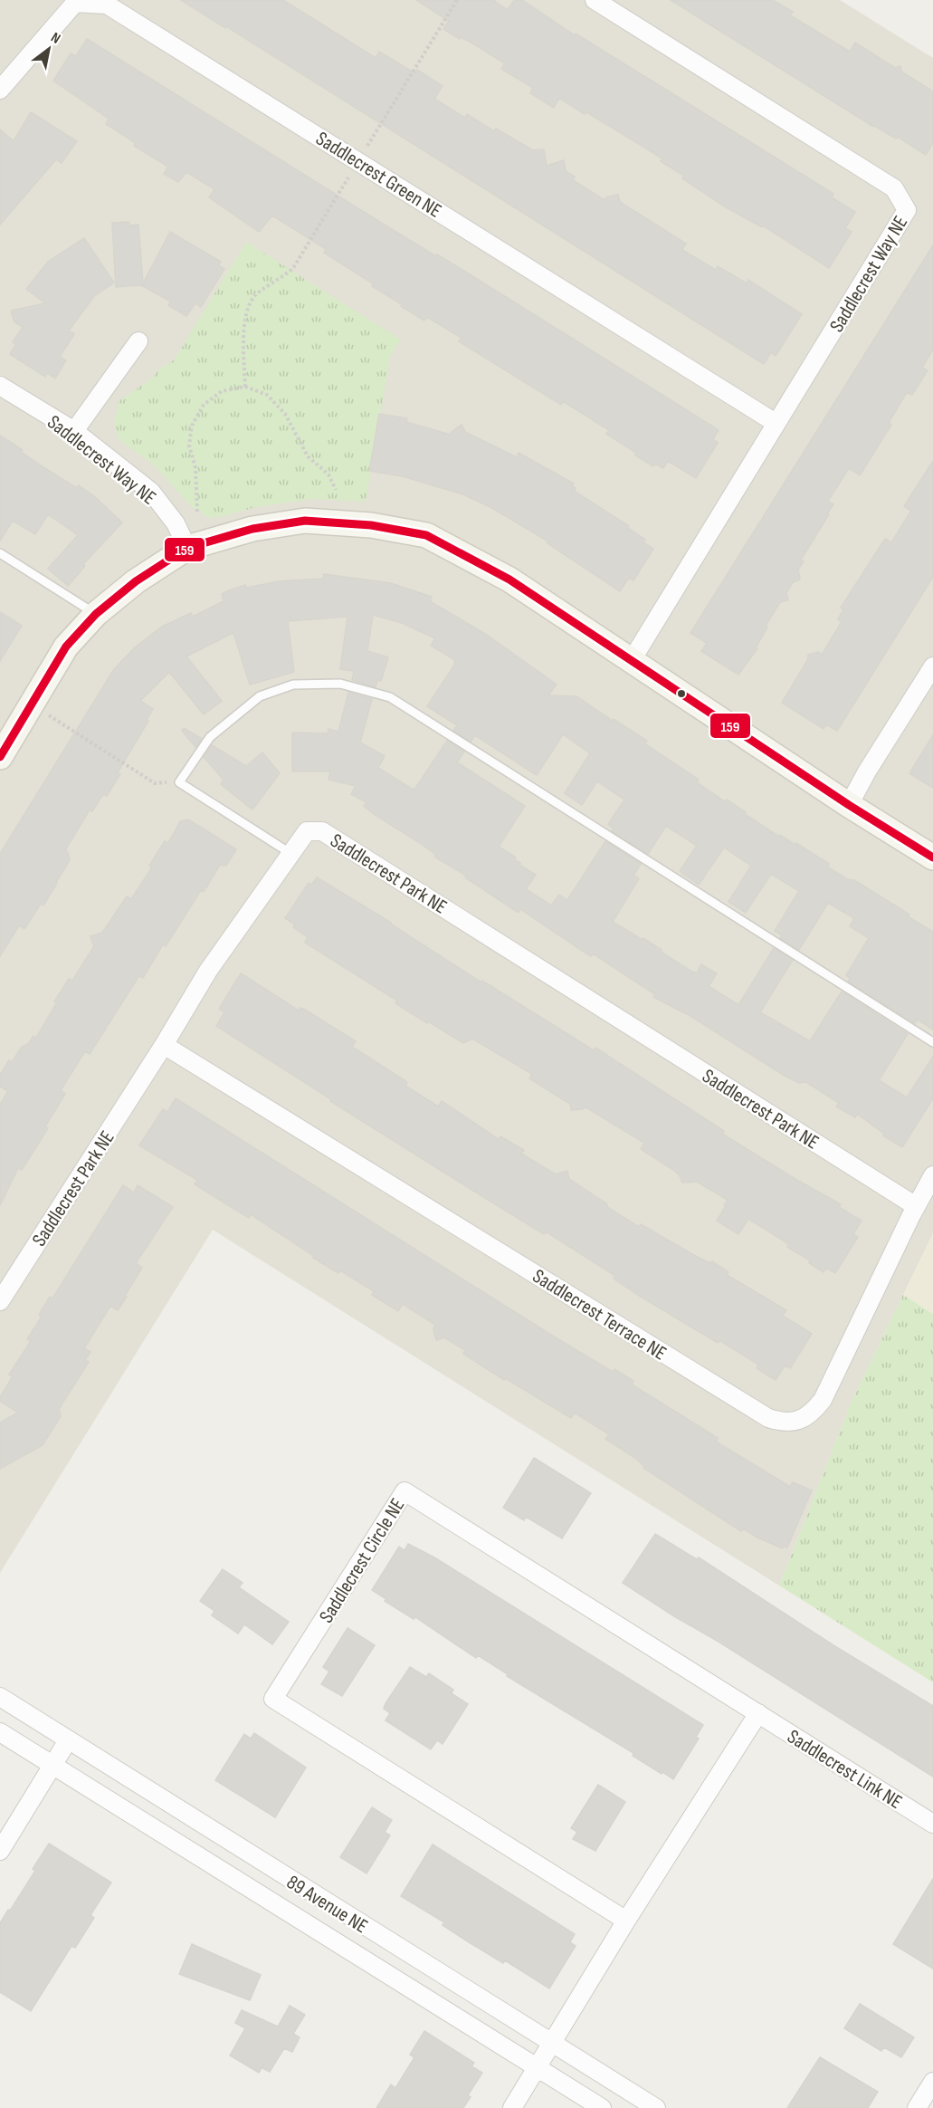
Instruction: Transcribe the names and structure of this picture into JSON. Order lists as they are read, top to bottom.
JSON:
{
  "streets": {
    "street": [
      "Saddlecrest Green NE",
      "Saddlecrest Way NE",
      "Saddlecrest Park NE",
      "Saddlecrest Terrace NE",
      "Saddlecrest Circle NE",
      "Saddlecrest Link NE",
      "89 Avenue NE"
    ]
  },
  "crossings": [
    ["Saddlecrest Green NE", "Saddlecrest Way NE"],
    ["Saddlecrest Park NE", "Saddlecrest Terrace NE"],
    ["Saddlecrest Circle NE", "Saddlecrest Link NE"]
  ],
  "lines": ["transit line 159"],
  "north": "top right"
}
